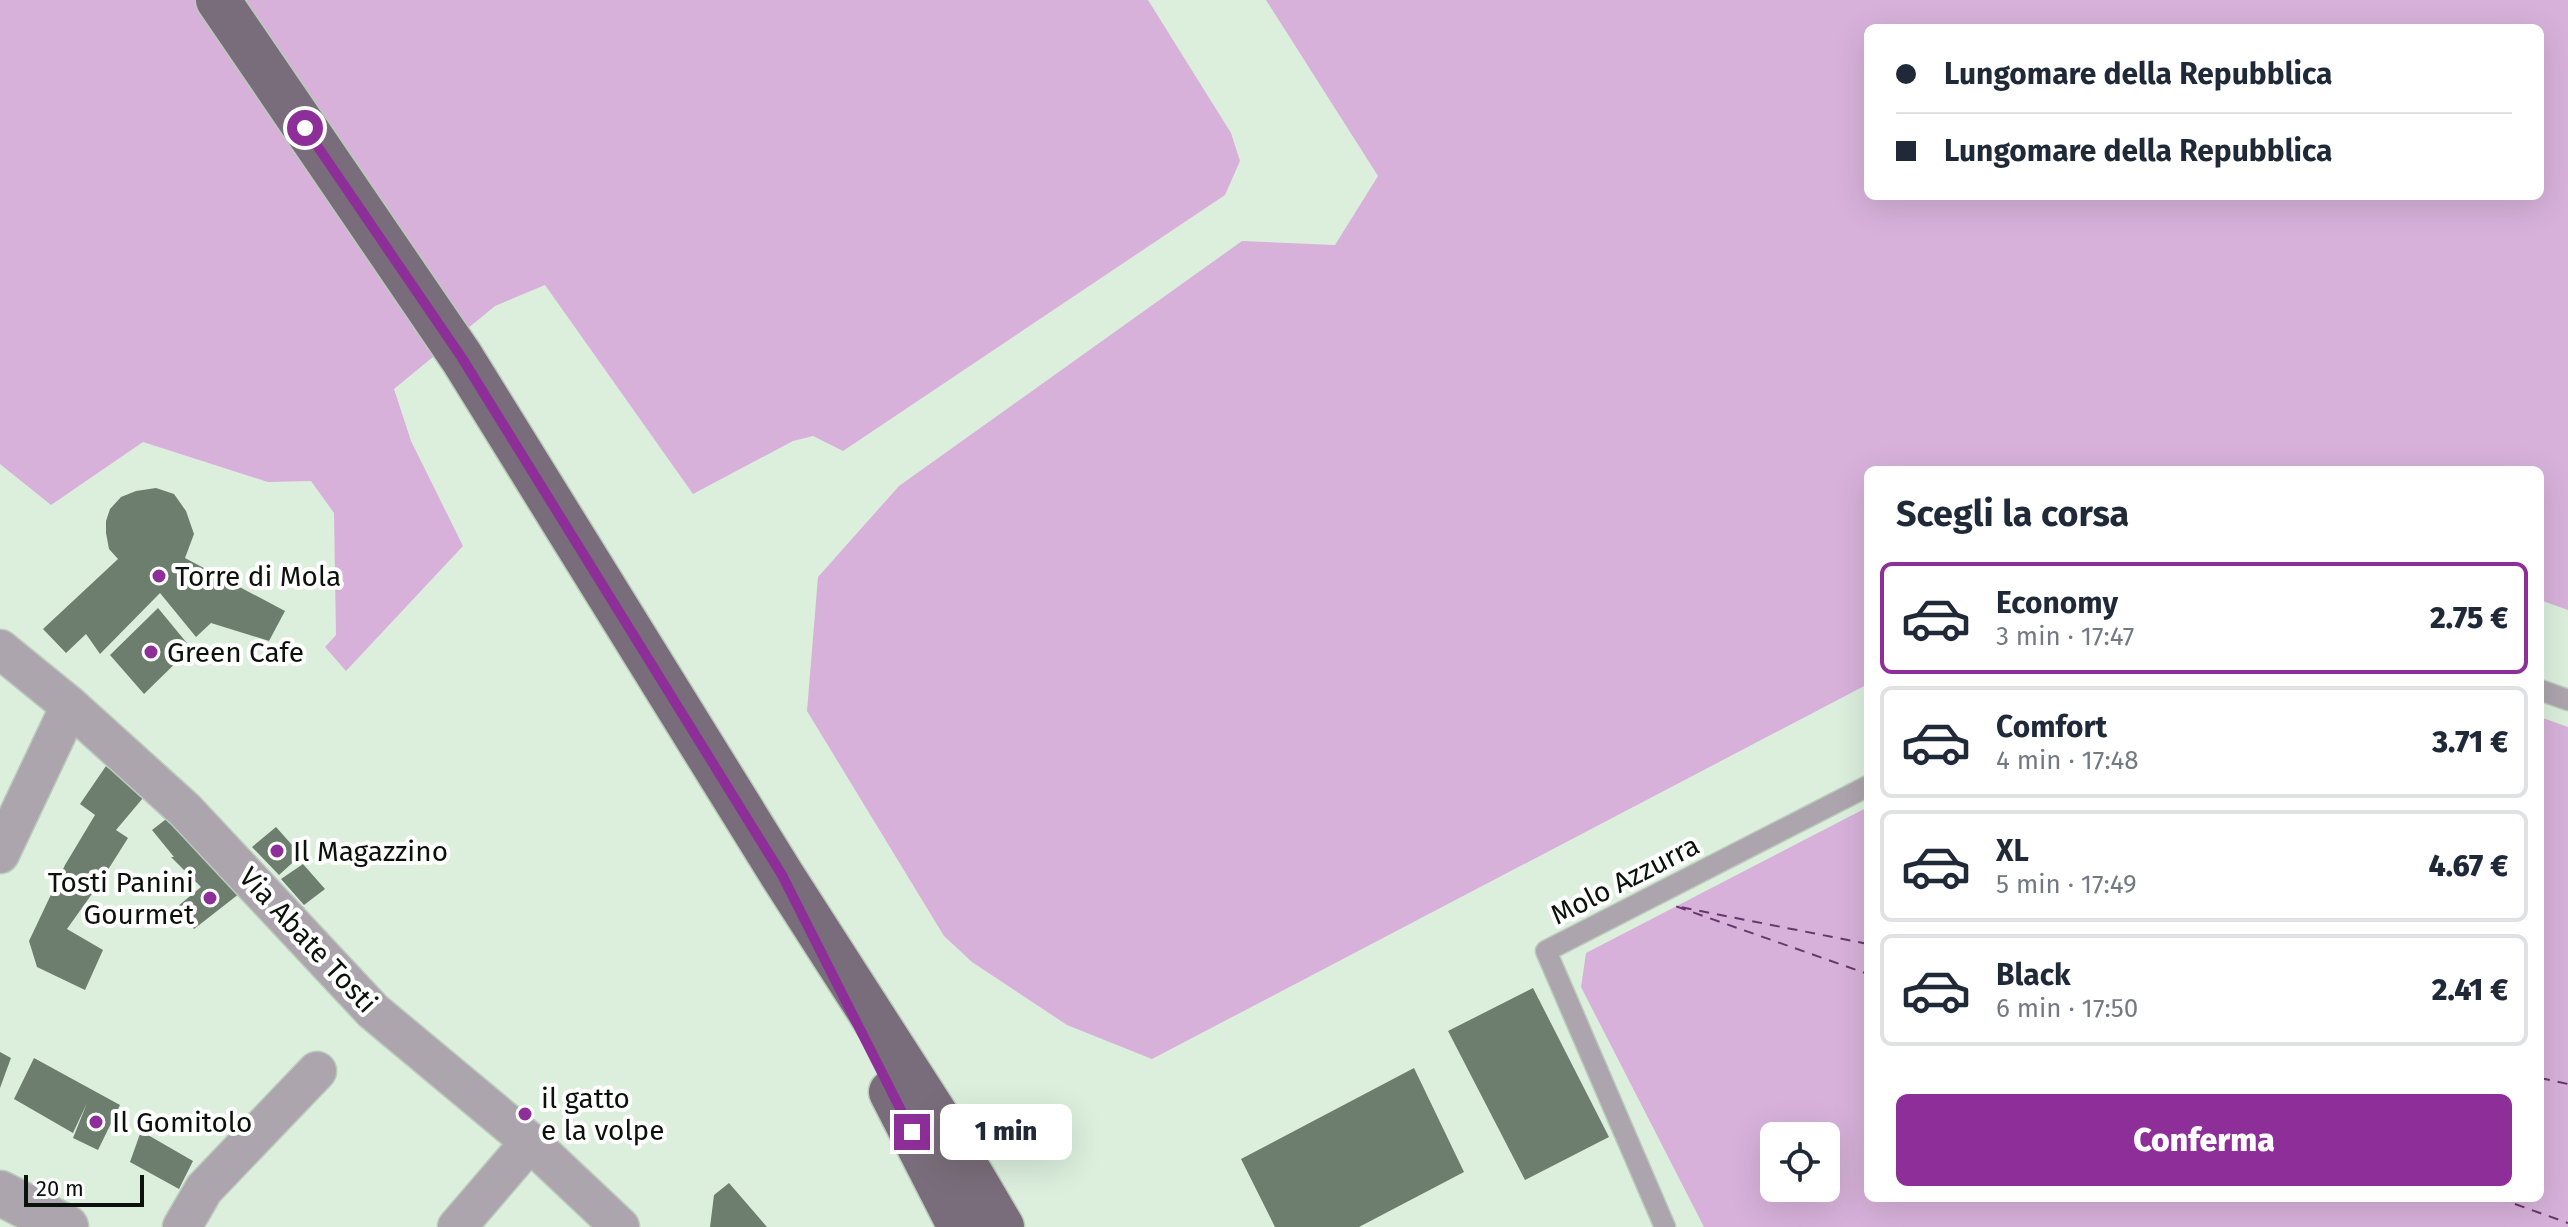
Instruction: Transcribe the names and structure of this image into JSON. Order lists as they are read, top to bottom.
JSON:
{
  "streets": {
    "street": ["Via Abate Tosti"],
    "lane": ["Molo Azzurra"]
  },
  "places": [
    "Torre di Mola",
    "Green Cafe",
    "Il Magazzino",
    "Tosti Panini Gourmet",
    "il gatto e la volpe",
    "Il Gomitolo"
  ],
  "scale_bar": "20 m",
  "page": {
    "banner": ["Lungomare della Repubblica", "Lungomare della Repubblica"],
    "heading": "Scegli la corsa",
    "list": [
      {
        "name": "Economy",
        "note": "3 min · 17:47",
        "value": "2.75 €"
      },
      {
        "name": "Comfort",
        "note": "4 min · 17:48",
        "value": "3.71 €"
      },
      {
        "name": "XL",
        "note": "5 min · 17:49",
        "value": "4.67 €"
      },
      {
        "name": "Black",
        "note": "6 min · 17:50",
        "value": "2.41 €"
      }
    ],
    "buttons": "Conferma",
    "bubble": "1 min",
    "scale": "20 m"
  }
}
